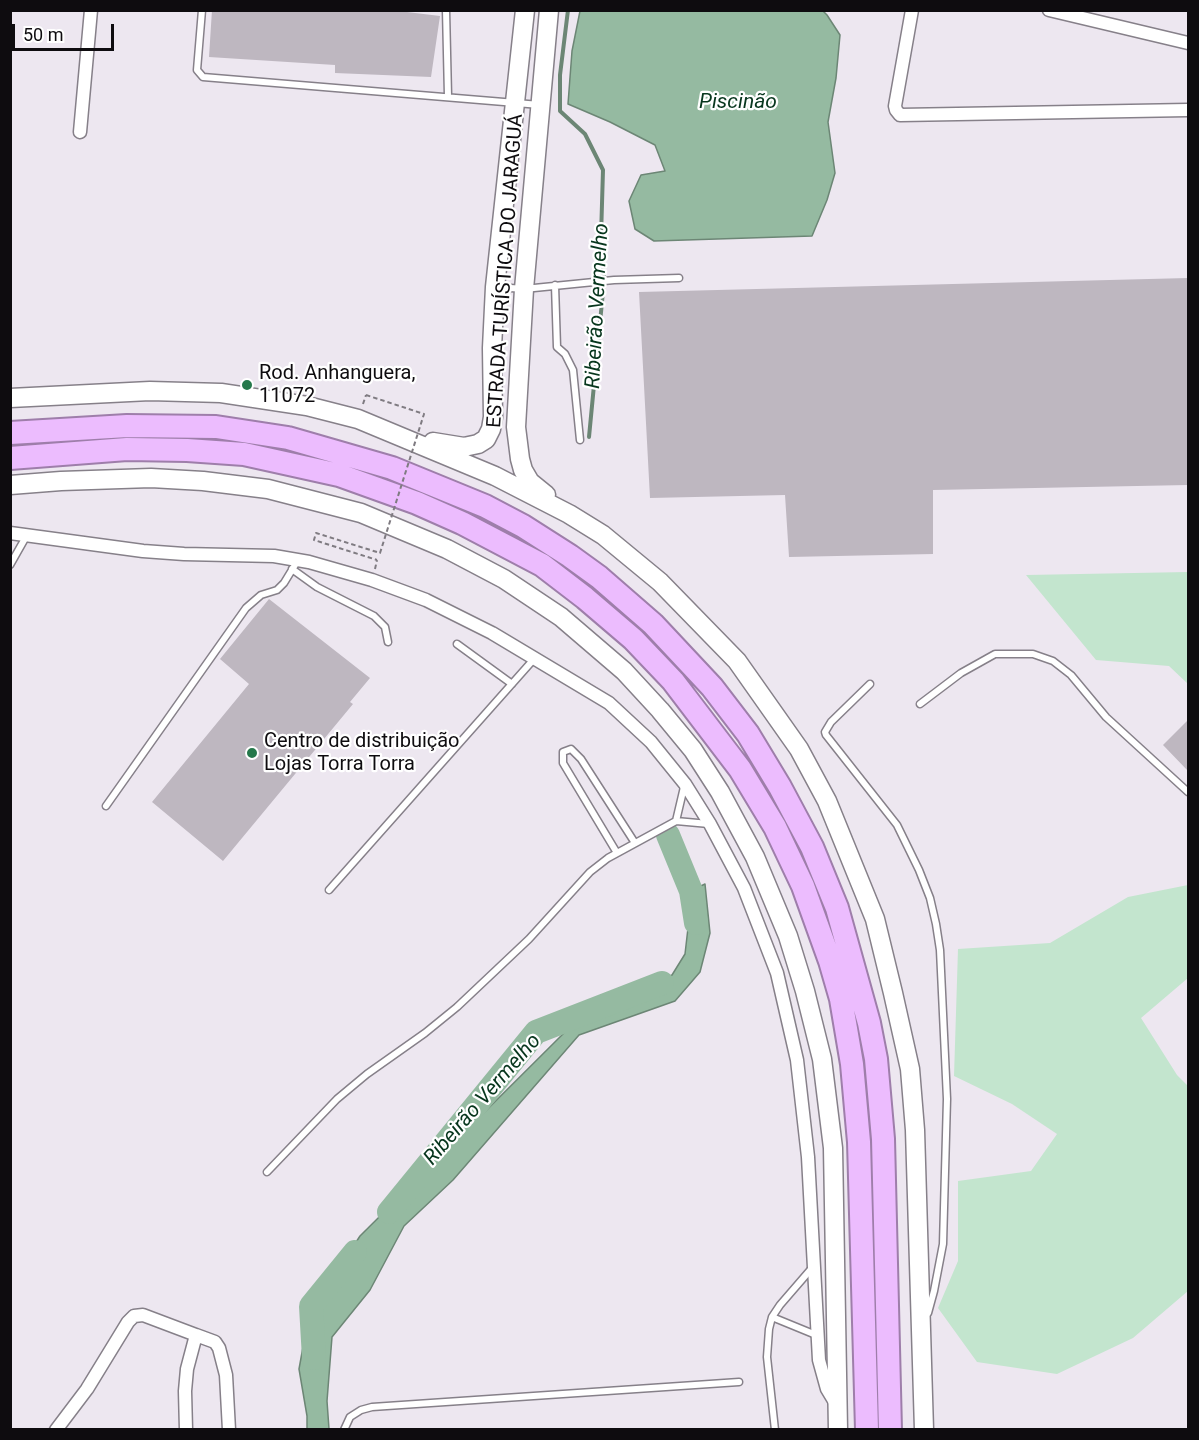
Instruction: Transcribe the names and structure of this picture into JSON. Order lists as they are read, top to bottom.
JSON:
{
  "streets": {
    "main road": ["ESTRADA TURÍSTICA DO JARAGUÁ"]
  },
  "water": ["Piscinão", "Ribeirão Vermelho"],
  "places": ["Rod. Anhanguera, 11072", "Centro de distribuição Lojas Torra Torra"],
  "scale_bar": "50 m"
}
